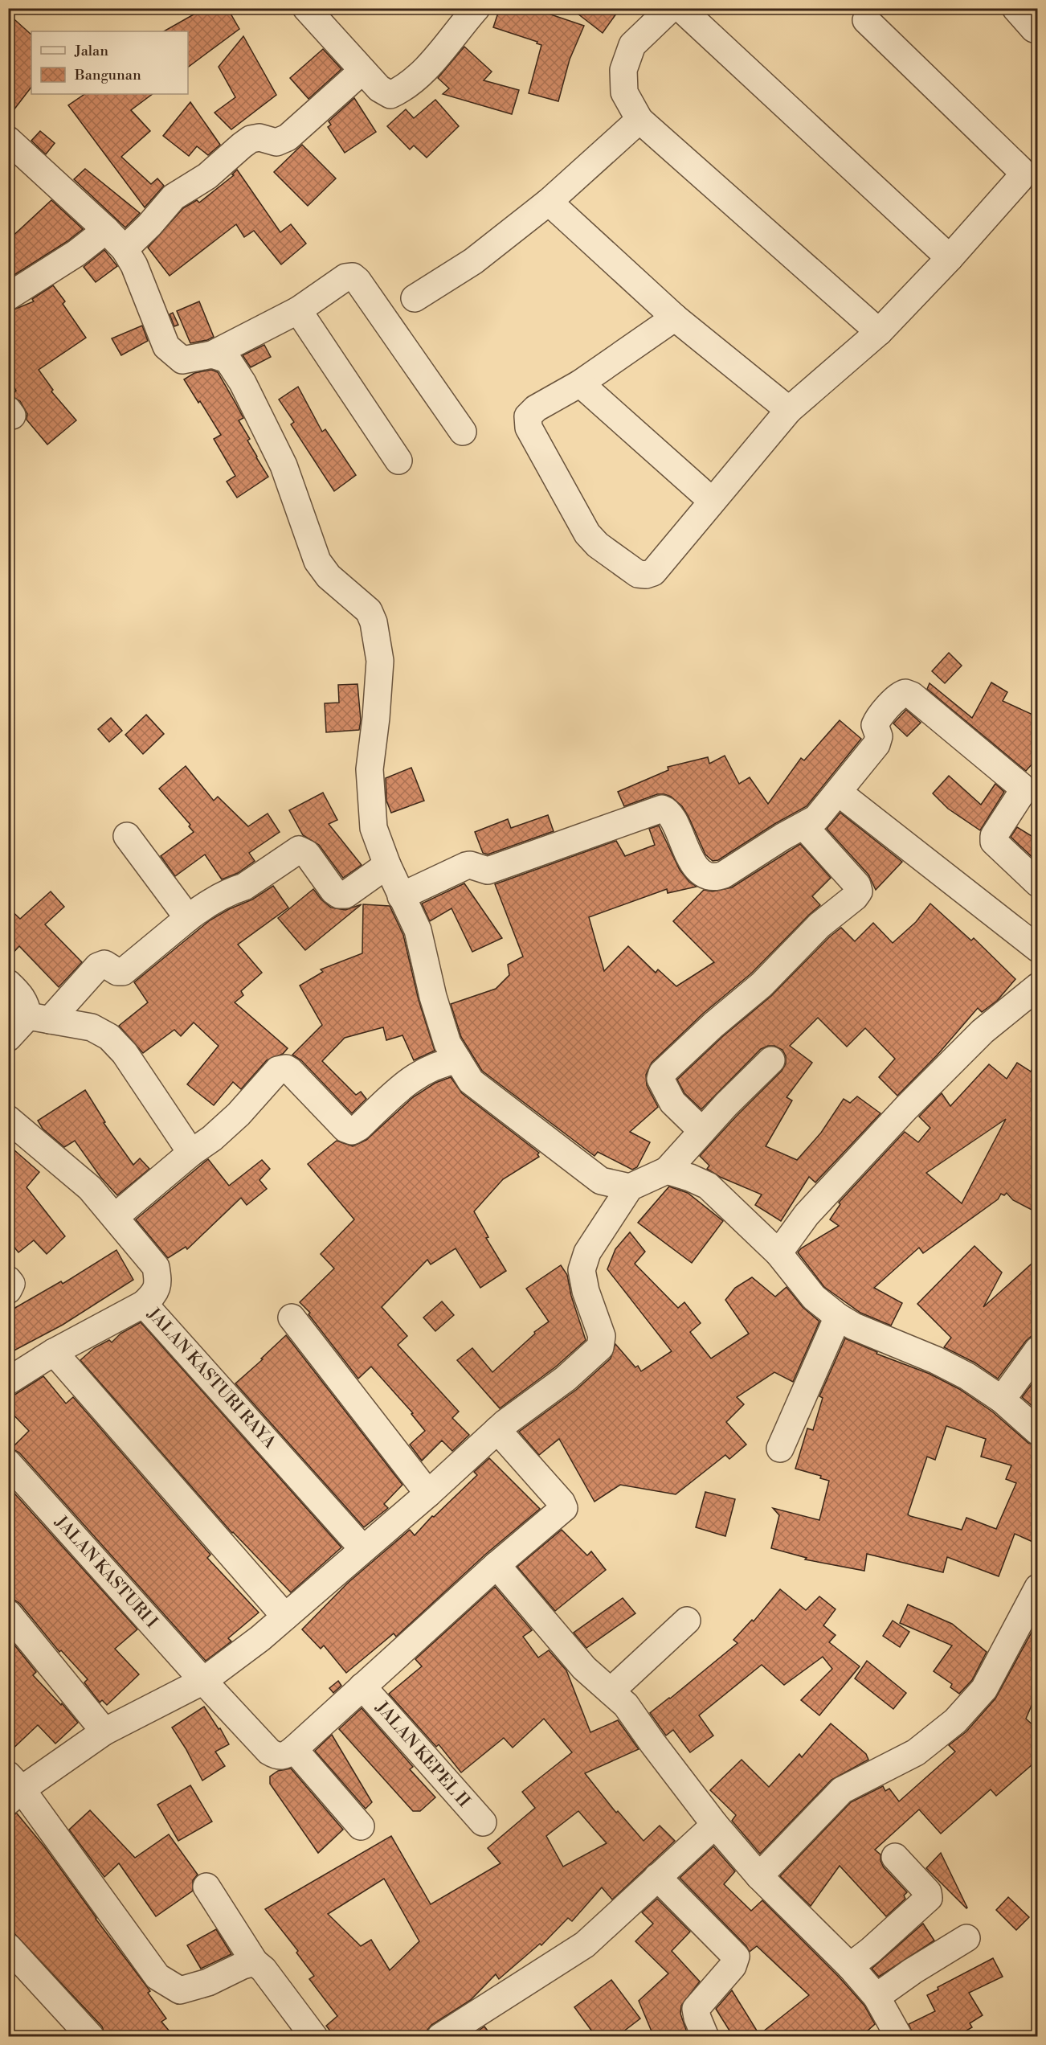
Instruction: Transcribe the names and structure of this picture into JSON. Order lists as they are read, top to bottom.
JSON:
{
  "streets": {
    "street": ["JALAN KASTURI RAYA", "JALAN KASTURI I", "JALAN KEPEL II"]
  },
  "legend": ["Jalan", "Bangunan"]
}
